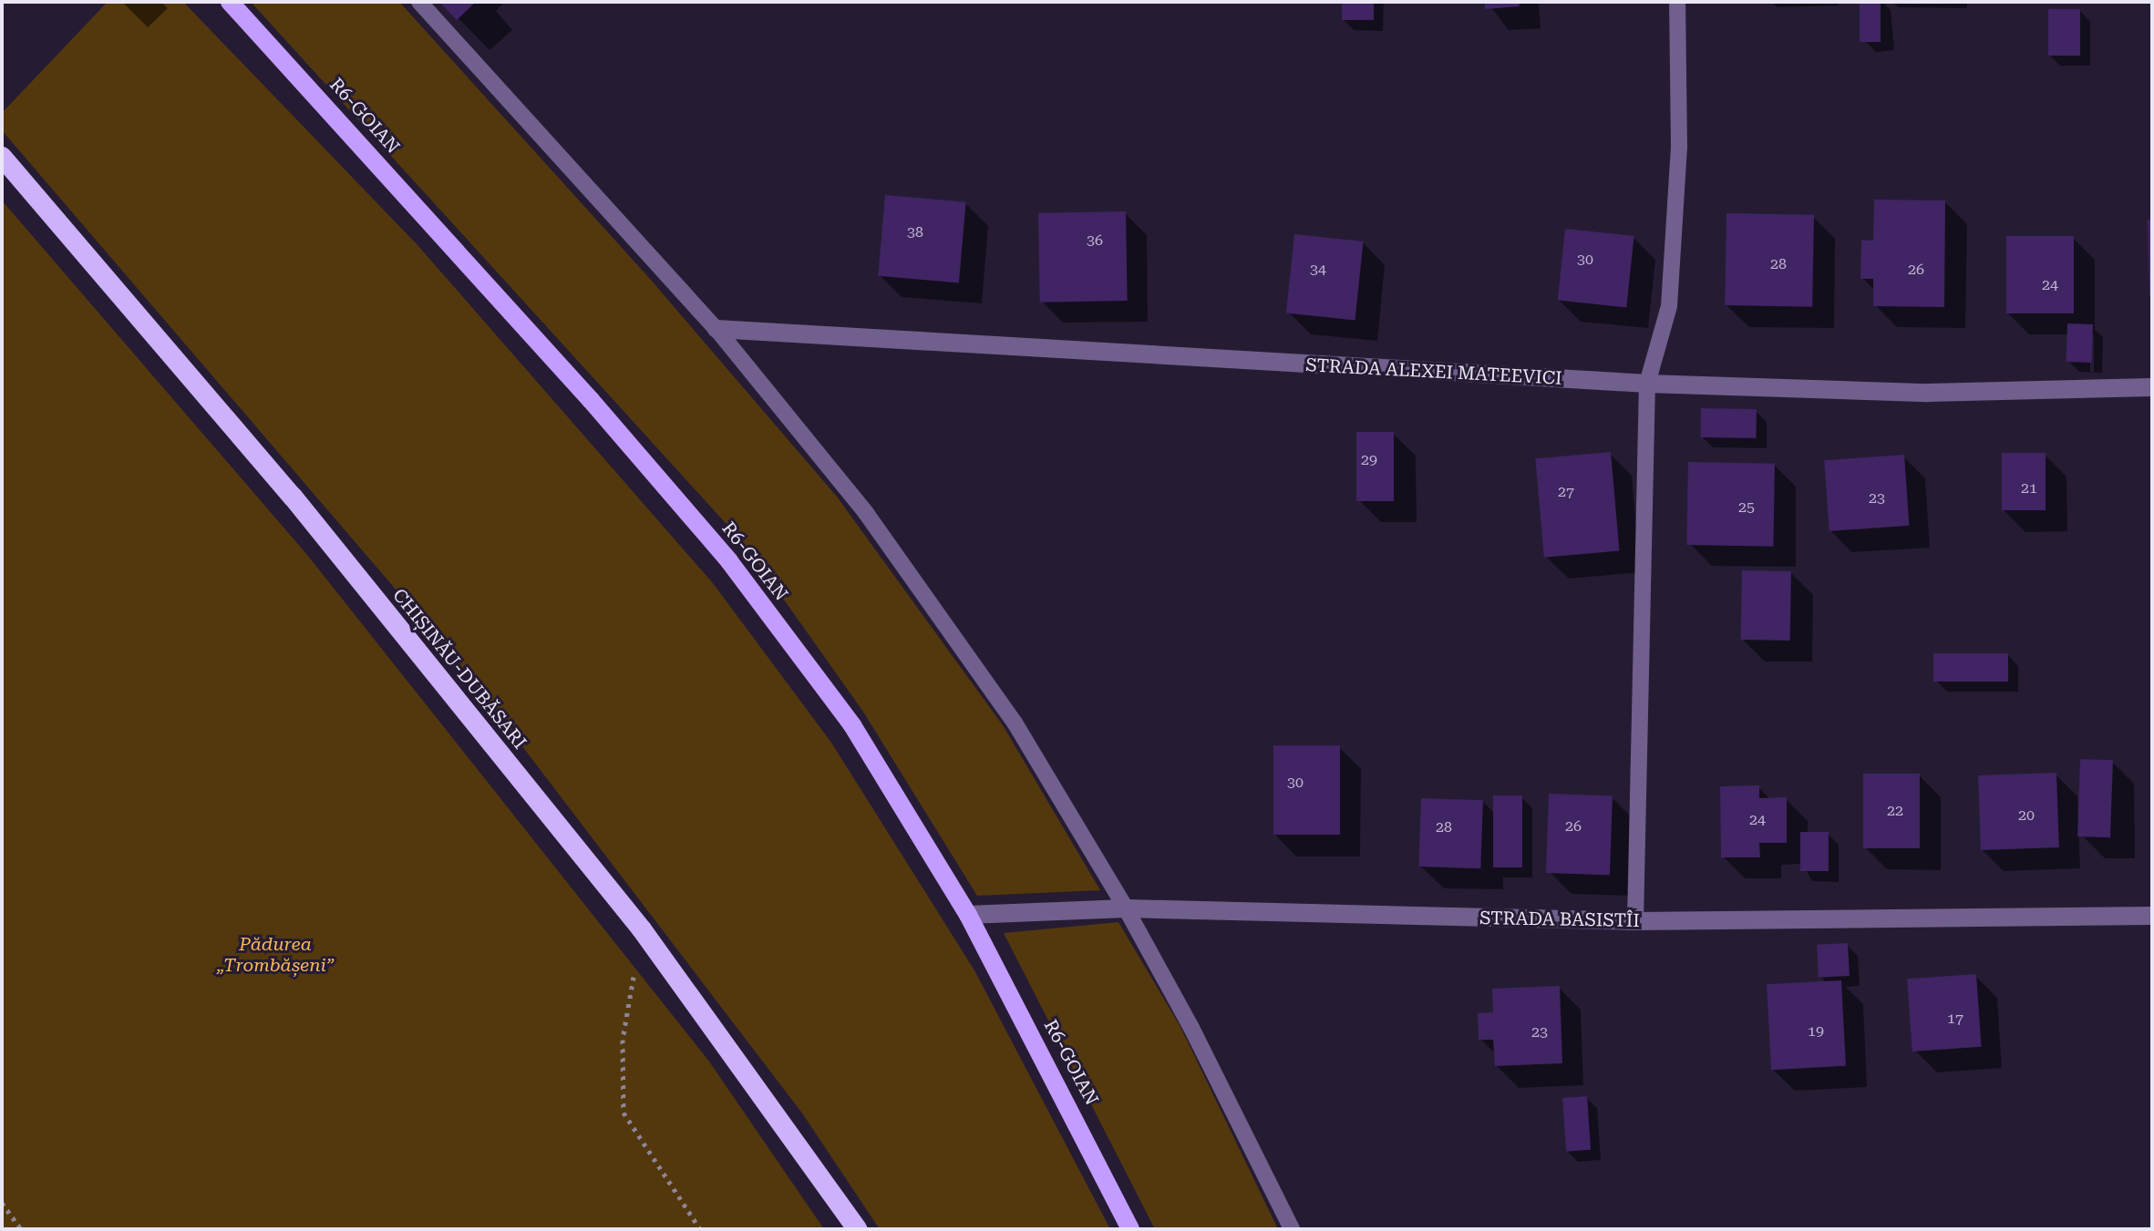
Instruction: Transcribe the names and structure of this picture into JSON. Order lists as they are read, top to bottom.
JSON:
{
  "streets": {
    "highway": ["CHIȘINĂU-DUBĂSARI"],
    "main road": ["R6-GOIAN"],
    "street": ["STRADA ALEXEI MATEEVICI", "STRADA BASISTÎI"]
  },
  "crossings": [
    ["R6-GOIAN", "STRADA BASISTÎI"]
  ],
  "parks": ["Pădurea „Trombășeni”"],
  "house_numbers": [
    "38",
    "36",
    "30",
    "28",
    "34",
    "26",
    "24",
    "29",
    "21",
    "27",
    "23",
    "25",
    "30",
    "22",
    "20",
    "24",
    "26",
    "28",
    "17",
    "19",
    "23"
  ]
}
